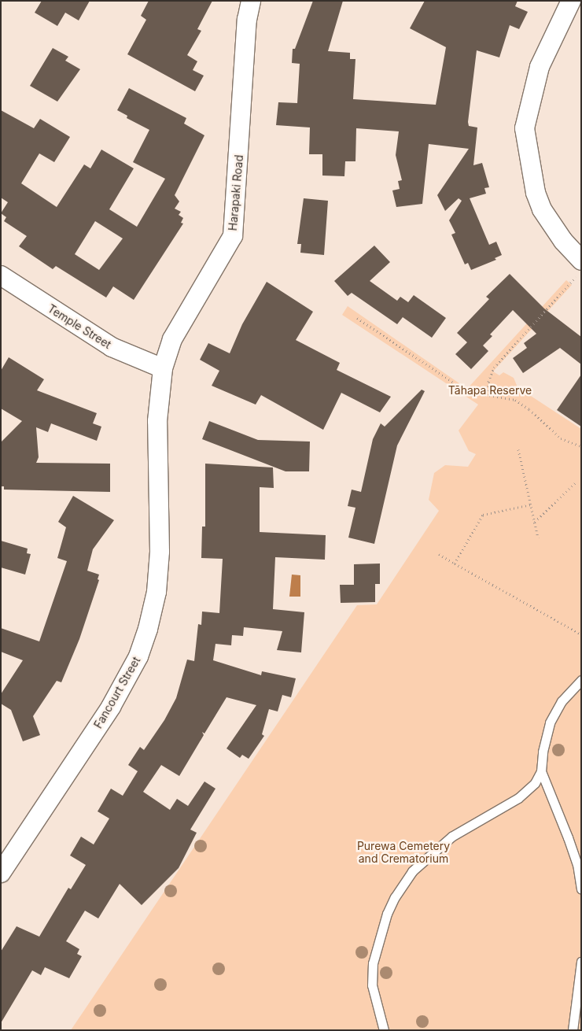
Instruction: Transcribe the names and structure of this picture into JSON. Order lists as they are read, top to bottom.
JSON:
{
  "streets": {
    "street": ["Harapaki Road", "Temple Street", "Fancourt Street"]
  },
  "crossings": [
    ["Harapaki Road", "Temple Street"],
    ["Harapaki Road", "Fancourt Street"],
    ["Temple Street", "Fancourt Street"]
  ],
  "parks": ["Tāhapa Reserve", "Purewa Cemetery and Crematorium"]
}
